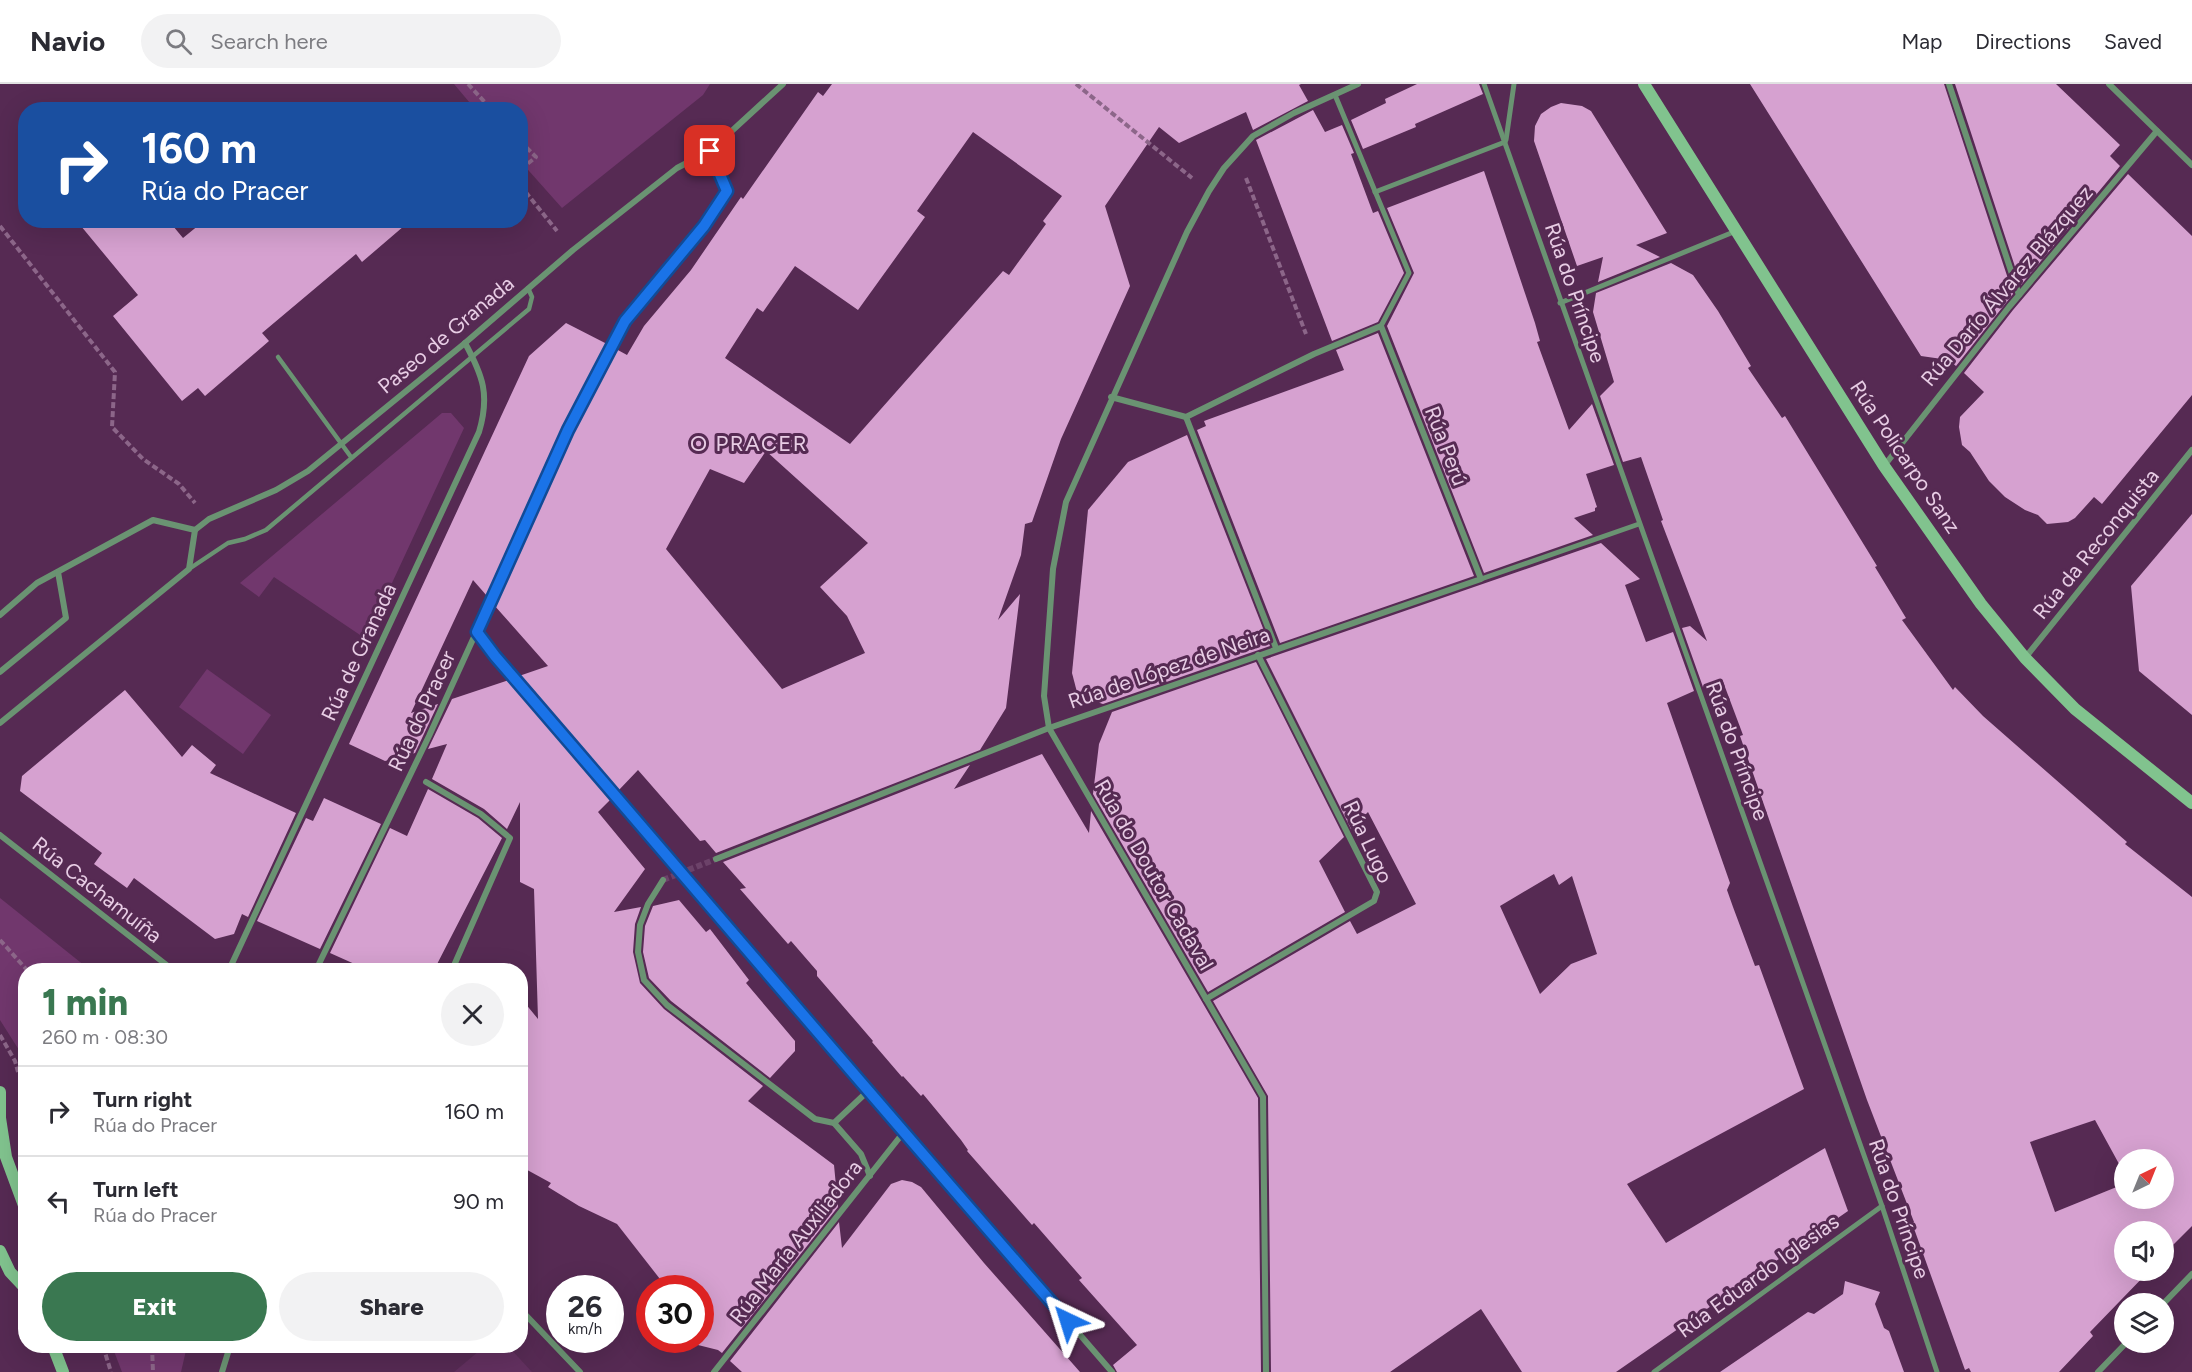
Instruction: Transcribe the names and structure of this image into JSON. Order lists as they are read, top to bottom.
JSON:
{
  "streets": {
    "main road": ["Rúa Policarpo Sanz"],
    "street": [
      "Rúa Darío Álvarez Blázquez",
      "Rúa do Príncipe",
      "Paseo de Granada",
      "Rúa Perú",
      "Rúa da Reconquista",
      "Rúa de Granada",
      "Rúa de López de Neira",
      "Rúa do Pracer",
      "Rúa Lugo",
      "Rúa do Doutor Cadaval",
      "Rúa Cachamuíña",
      "Rúa María Auxiliadora",
      "Rúa Eduardo Iglesias"
    ]
  },
  "crossings": [
    ["Rúa Darío Álvarez Blázquez", "Rúa Policarpo Sanz"],
    ["Rúa do Príncipe", "Rúa de López de Neira"],
    ["Rúa do Príncipe", "Rúa Eduardo Iglesias"],
    ["Paseo de Granada", "Rúa de Granada"],
    ["Paseo de Granada", "Rúa do Pracer"],
    ["Rúa Perú", "Rúa de López de Neira"],
    ["Rúa Policarpo Sanz", "Rúa da Reconquista"],
    ["Rúa de López de Neira", "Rúa Lugo"],
    ["Rúa de López de Neira", "Rúa do Doutor Cadaval"],
    ["Rúa Lugo", "Rúa do Doutor Cadaval"]
  ],
  "districts": ["O PRACER"],
  "north": "top right",
  "page": {
    "header": "Navio",
    "search": "Search here",
    "nav": ["Map", "Directions", "Saved"],
    "turn": ["160 m", "Rúa do Pracer"],
    "heading": ["1 min", "260 m · 08:30"],
    "list": [
      {
        "name": "Turn right",
        "note": "Rúa do Pracer",
        "value": "160 m"
      },
      {
        "name": "Turn left",
        "note": "Rúa do Pracer",
        "value": "90 m"
      }
    ],
    "buttons": ["Exit", "Share"],
    "speed": "26 km/h",
    "limit": "30"
  }
}
